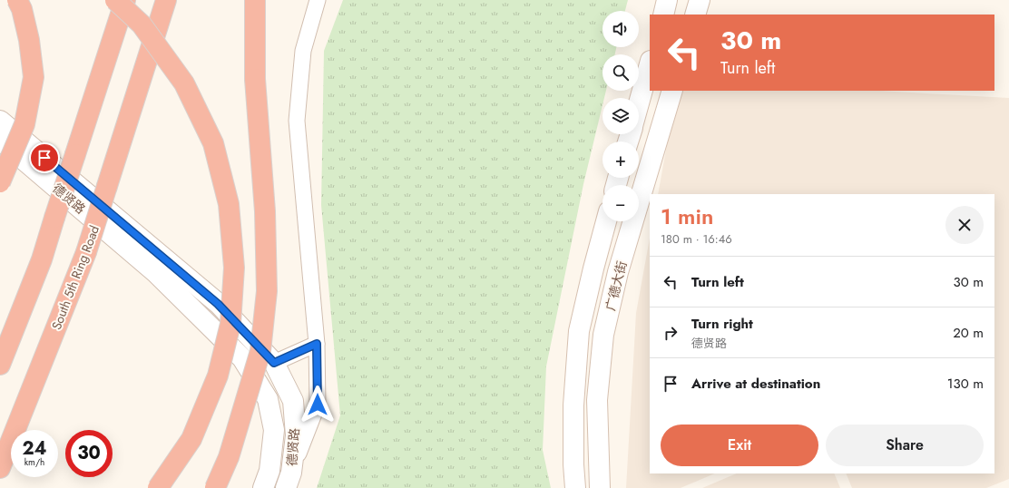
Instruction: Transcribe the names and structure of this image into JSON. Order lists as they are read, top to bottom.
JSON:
{
  "streets": {
    "highway": ["South 5th Ring Road"],
    "street": ["德贤路", "广德大街"]
  },
  "page": {
    "map_buttons": ["+", "−"],
    "turn": ["30 m", "Turn left"],
    "heading": ["1 min", "180 m · 16:46"],
    "list": [
      {
        "name": "Turn left",
        "value": "30 m"
      },
      {
        "name": "Turn right",
        "note": "德贤路",
        "value": "20 m"
      },
      {
        "name": "Arrive at destination",
        "value": "130 m"
      }
    ],
    "buttons": ["Exit", "Share"],
    "speed": "24 km/h",
    "limit": "30"
  }
}
